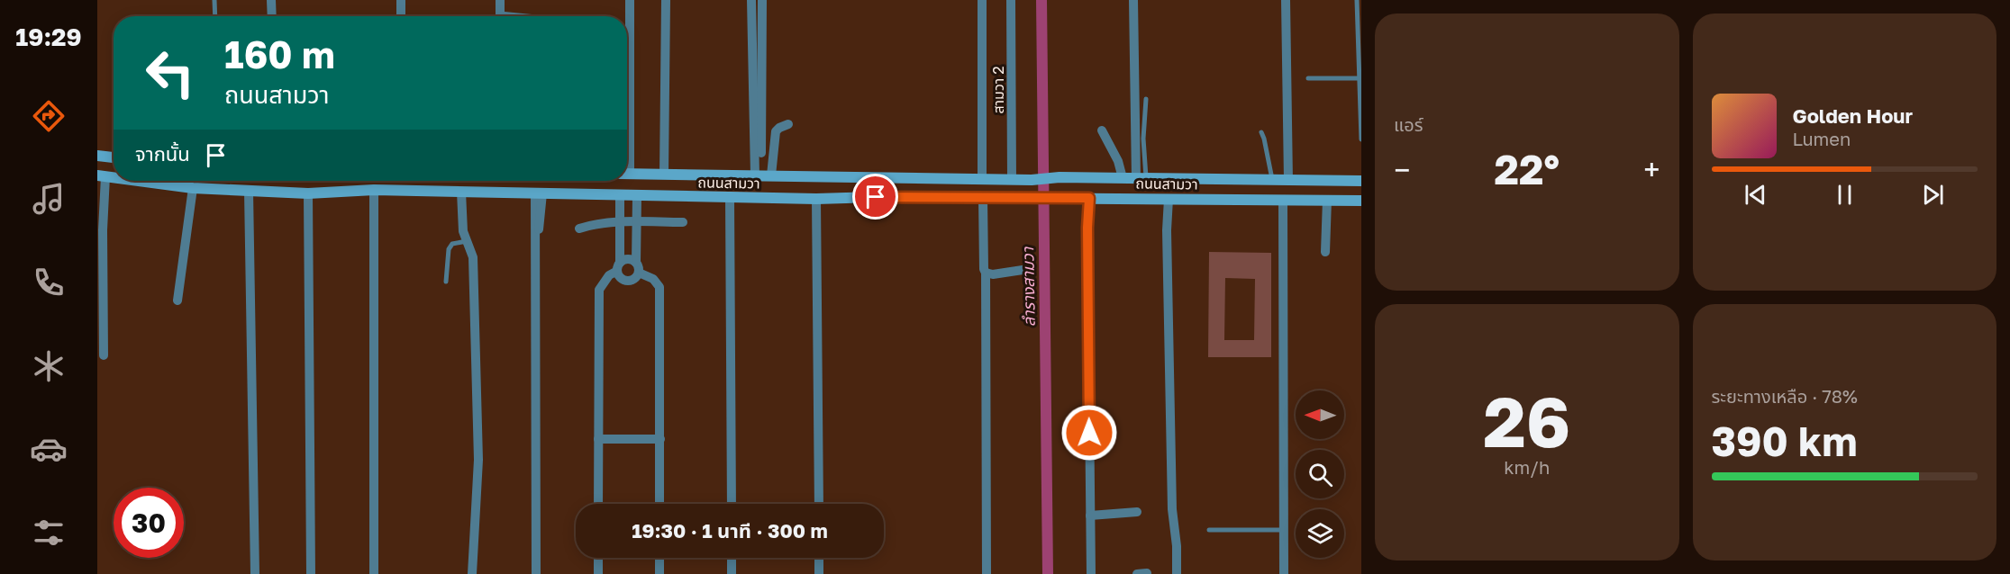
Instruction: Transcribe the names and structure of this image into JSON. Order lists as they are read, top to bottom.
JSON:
{
  "streets": {
    "street": ["สามวา 2", "ถนนสามวา"]
  },
  "crossings": [
    ["สามวา 2", "ถนนสามวา"]
  ],
  "water": ["ลำรางสามวา"],
  "north": "left",
  "page": {
    "tabs": "19:29",
    "tile": [
      "แอร์",
      ["26", "km/h"],
      ["ระยะทางเหลือ · 78%", "390 km"]
    ],
    "turn": ["160 m", "ถนนสามวา"],
    "song": ["Golden Hour", "Lumen"],
    "then": "จากนั้น",
    "heat": ["−", "22°", "+"],
    "limit": "30",
    "trip": "19:30 · 1 นาที · 300 m"
  }
}
